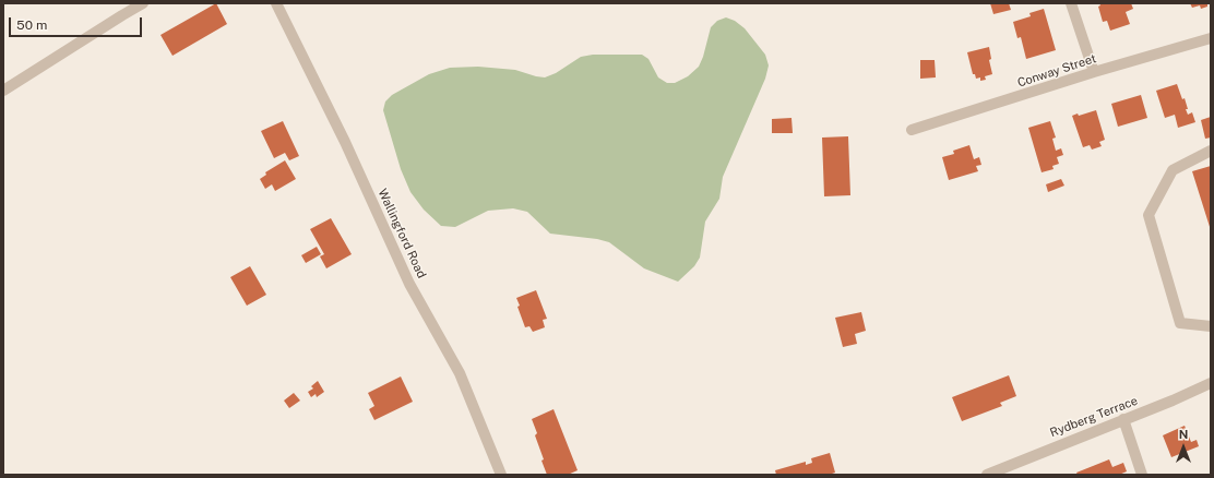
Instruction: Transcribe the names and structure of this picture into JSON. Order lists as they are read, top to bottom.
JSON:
{
  "streets": {
    "street": ["Conway Street", "Wallingford Road", "Rydberg Terrace"]
  },
  "scale_bar": "50 m",
  "north": "top"
}
